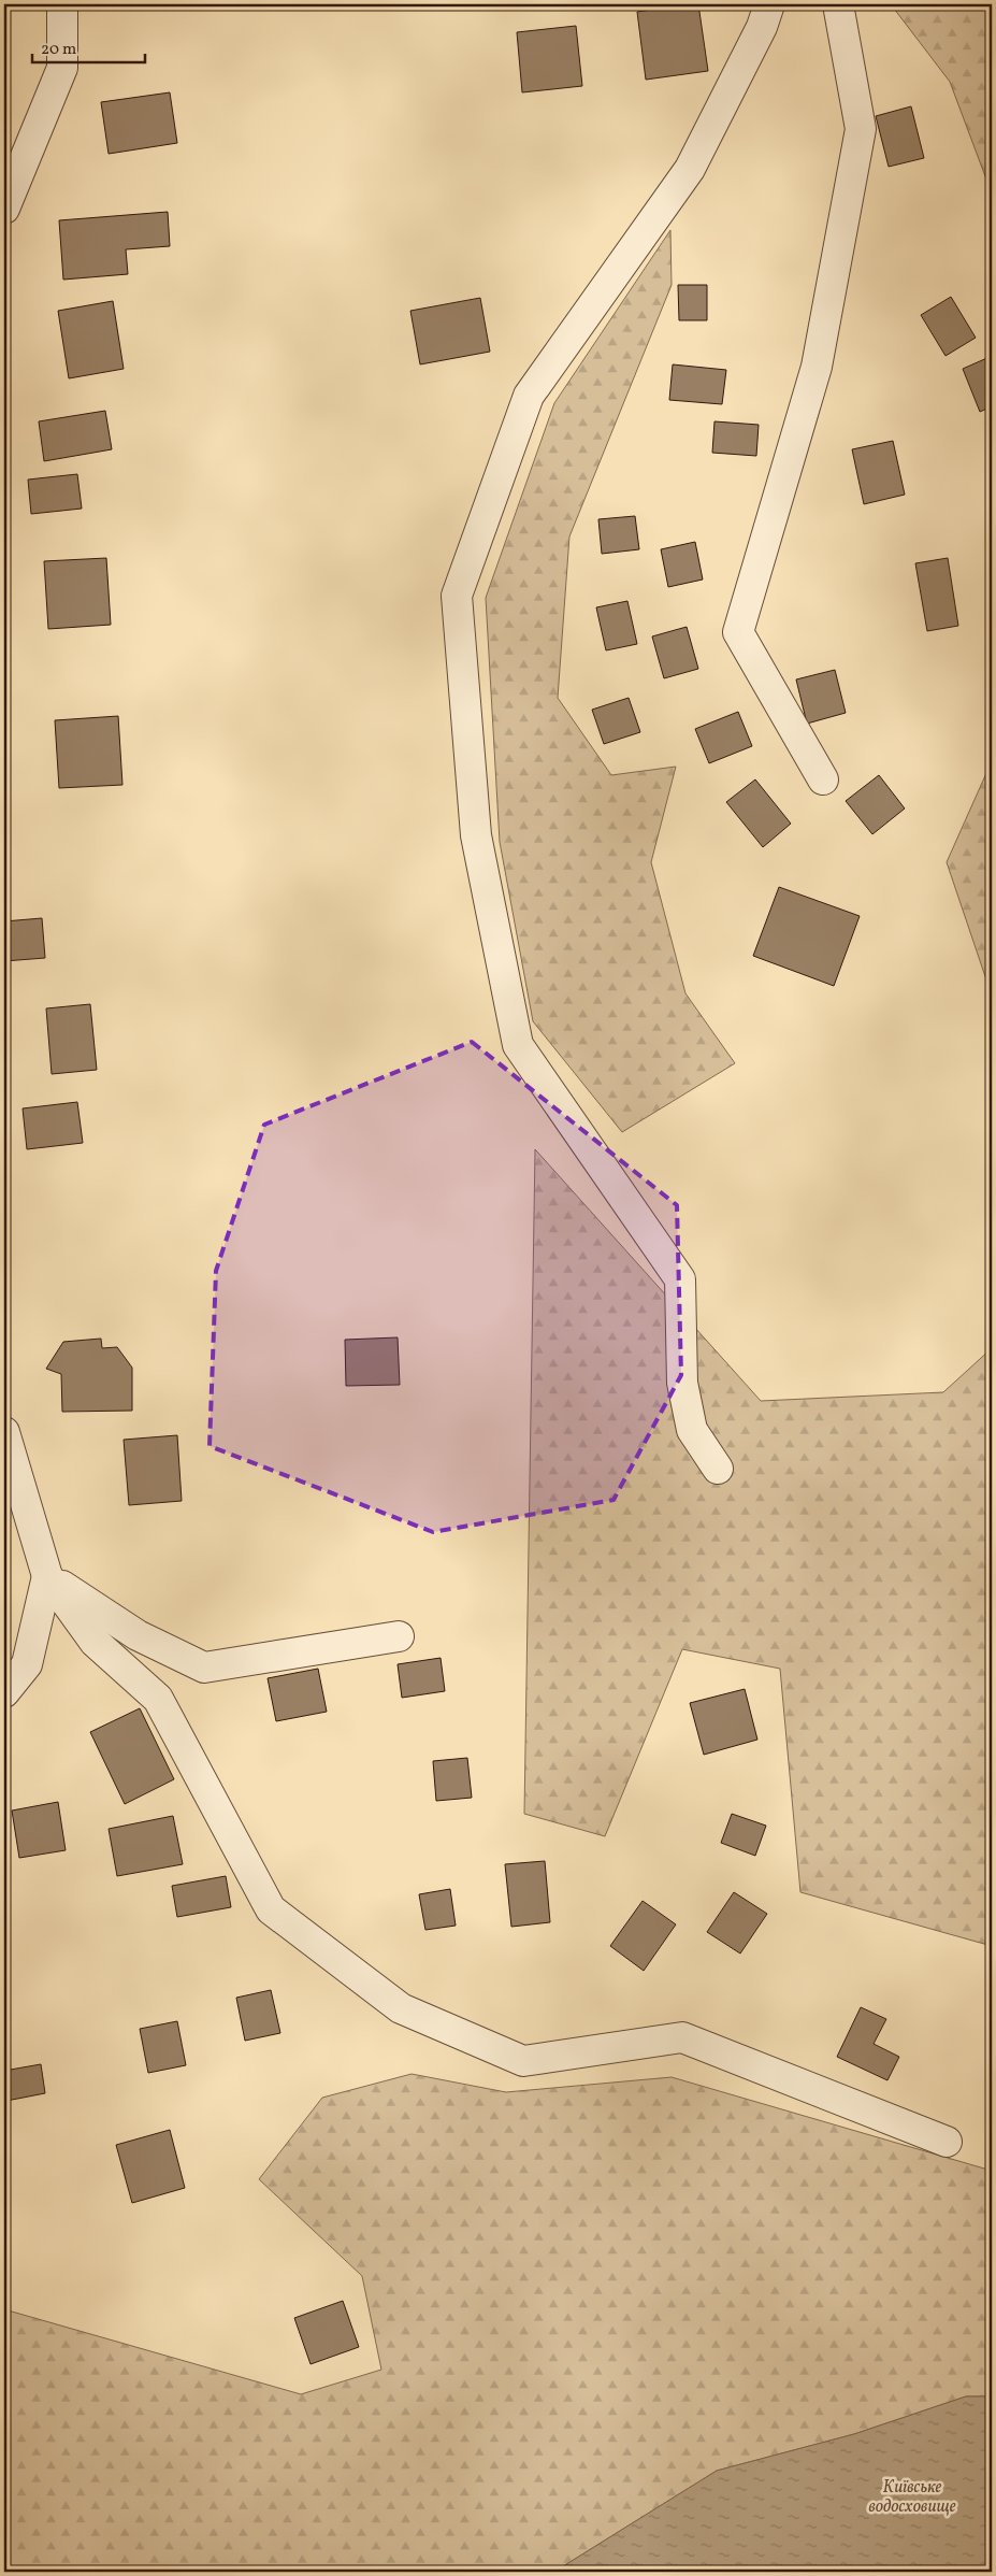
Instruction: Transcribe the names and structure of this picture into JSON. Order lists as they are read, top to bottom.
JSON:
{
  "water": ["Київське водосховище"],
  "scale_bar": "20 m"
}
